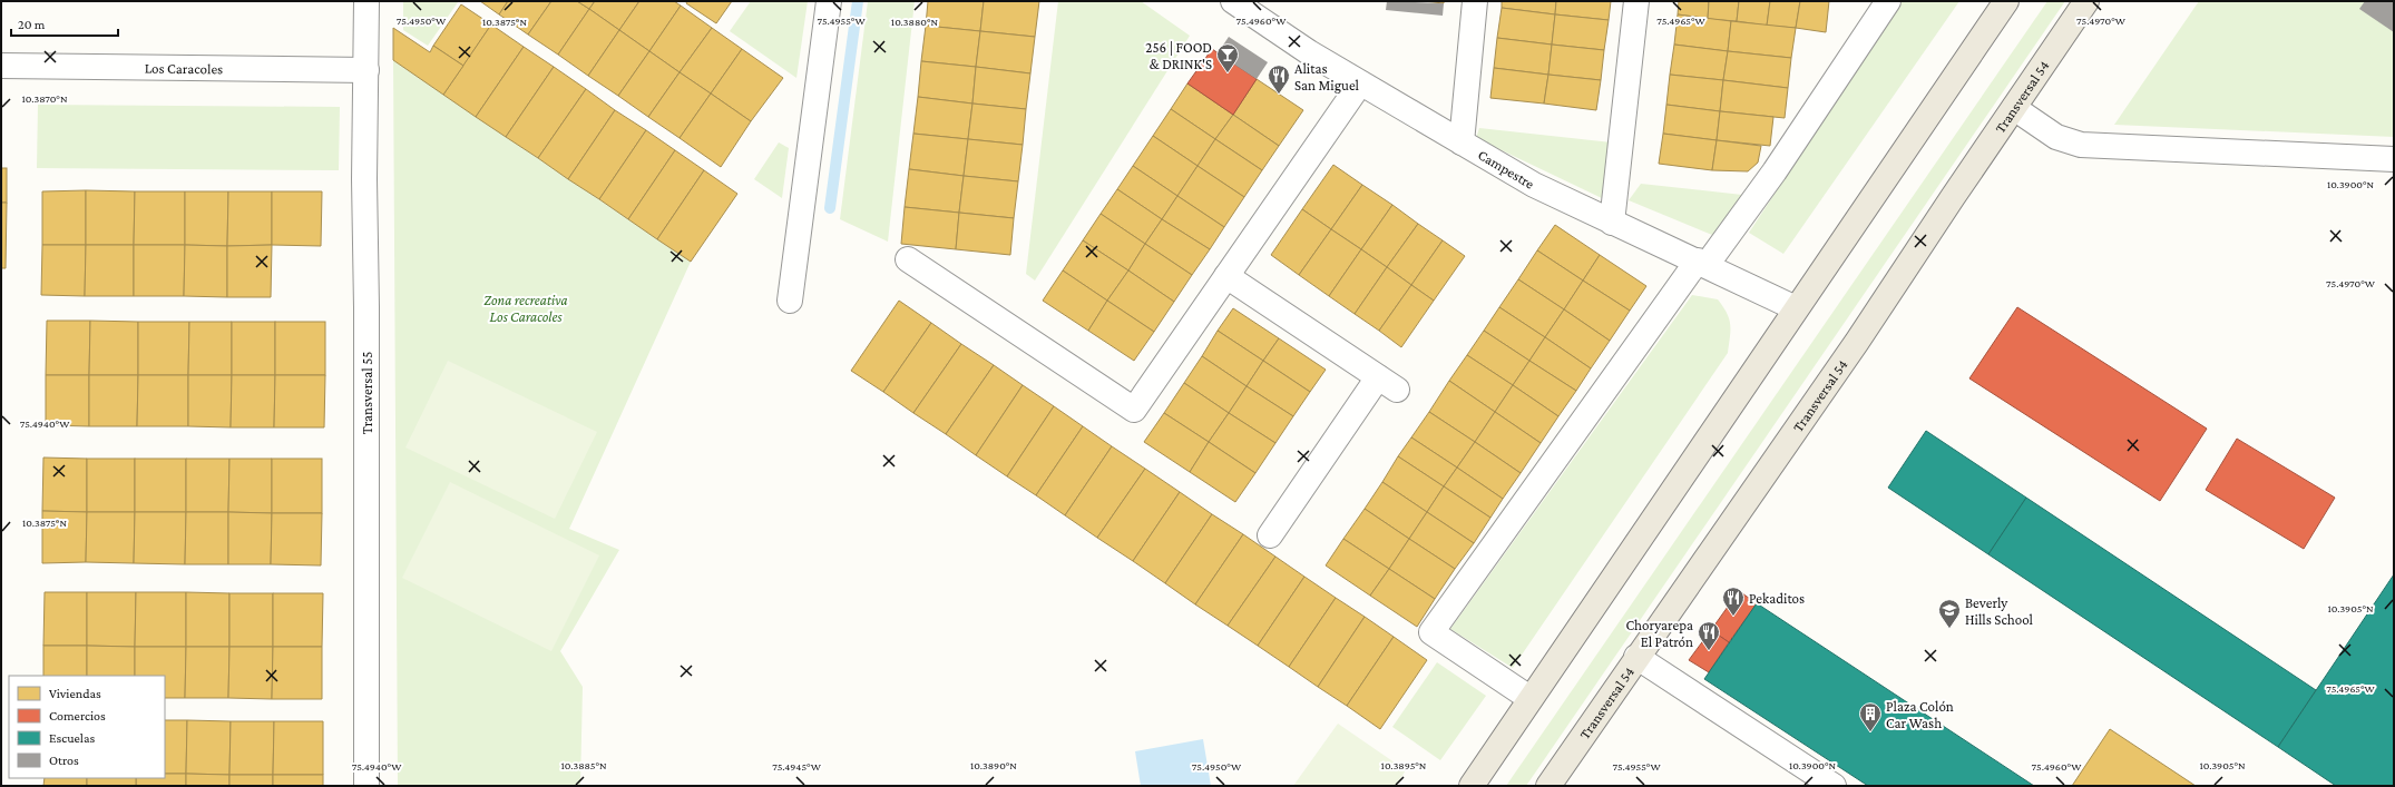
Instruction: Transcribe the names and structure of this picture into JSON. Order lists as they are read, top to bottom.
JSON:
{
  "streets": {
    "main road": ["Transversal 54"],
    "street": ["Los Caracoles", "Campestre", "Transversal 55"]
  },
  "crossings": [
    ["Los Caracoles", "Transversal 55"]
  ],
  "parks": ["Zona recreativa Los Caracoles"],
  "places": {
    "bar": ["256 | FOOD & DRINK'S"],
    "restaurant": ["Alitas San Miguel", "Pekaditos", "Choryarepa El Patrón"],
    "school or university": ["Beverly Hills School"],
    "building": ["Plaza Colón Car Wash"]
  },
  "legend": [
    "Viviendas",
    "Comercios",
    "Escuelas",
    "Otros"
  ],
  "scale_bar": "20 m",
  "coordinates": [
    "75.4955°W",
    "75.4960°W",
    "75.4965°W",
    "75.4970°W",
    "75.4950°W",
    "10.3875°N",
    "10.3880°N",
    "10.3870°N",
    "10.3900°N",
    "75.4940°W",
    "10.3905°N",
    "10.3885°N",
    "10.3890°N",
    "10.3895°N",
    "75.4945°W"
  ]
}
